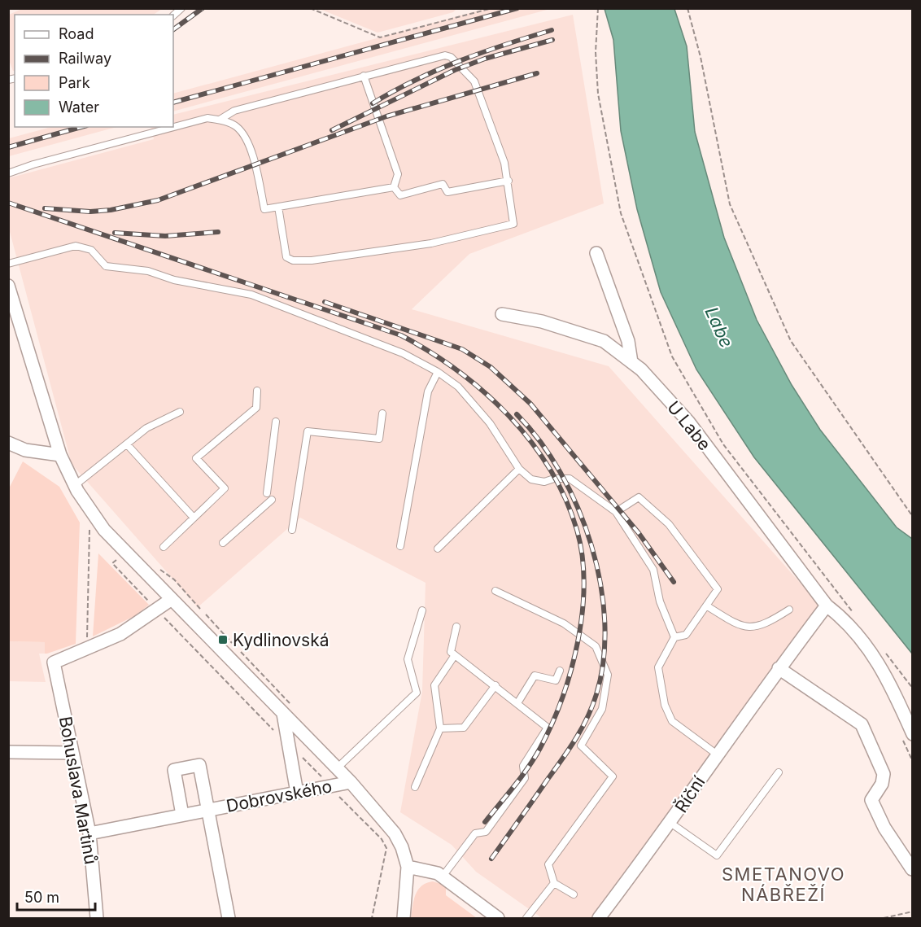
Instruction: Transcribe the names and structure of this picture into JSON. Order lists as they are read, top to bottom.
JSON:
{
  "streets": {
    "street": [
      "U Labe",
      "Bohuslava Martinů",
      "Říční",
      "Dobrovského"
    ]
  },
  "crossings": [
    ["U Labe", "Říční"],
    ["Bohuslava Martinů", "Dobrovského"]
  ],
  "districts": ["SMETANOVO NÁBŘEŽÍ"],
  "water": ["Labe"],
  "places": {
    "transit": ["Kydlinovská"]
  },
  "legend": [
    "Road",
    "Railway",
    "Park",
    "Water"
  ],
  "scale_bar": "50 m"
}
